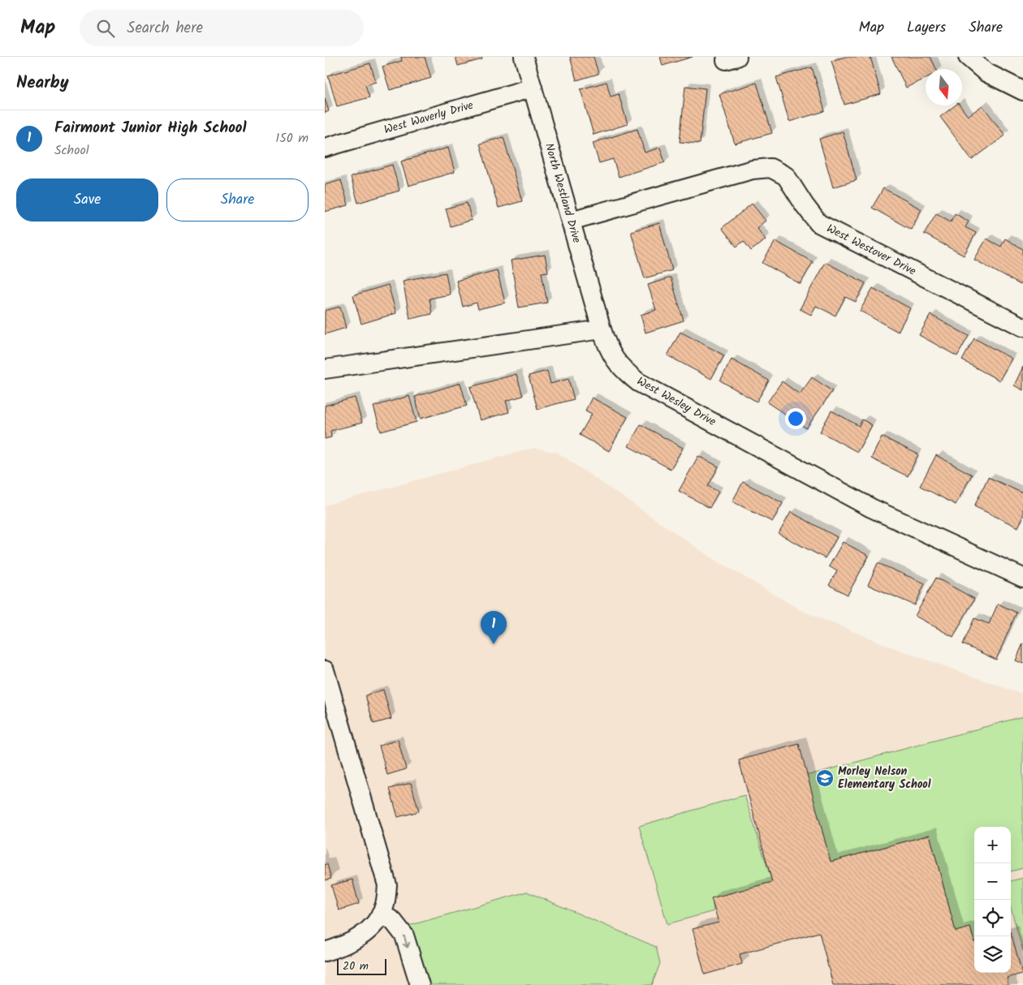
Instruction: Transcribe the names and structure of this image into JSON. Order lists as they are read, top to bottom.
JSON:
{
  "streets": {
    "street": [
      "West Waverly Drive",
      "North Westland Drive",
      "West Westover Drive",
      "West Wesley Drive"
    ]
  },
  "crossings": [
    ["West Waverly Drive", "North Westland Drive"],
    ["North Westland Drive", "West Westover Drive"],
    ["North Westland Drive", "West Wesley Drive"]
  ],
  "places": {
    "school or university": ["Morley Nelson Elementary School"]
  },
  "scale_bar": "20 m",
  "north": "bottom",
  "page": {
    "header": "Map",
    "search": "Search here",
    "nav": ["Map", "Layers", "Share"],
    "heading": "Nearby",
    "list": [
      {
        "mark": "1",
        "name": "Fairmont Junior High School",
        "note": "School",
        "value": "150 m"
      }
    ],
    "buttons": ["Save", "Share"],
    "pins": "1",
    "map_buttons": ["+", "−"],
    "scale": "20 m"
  }
}
